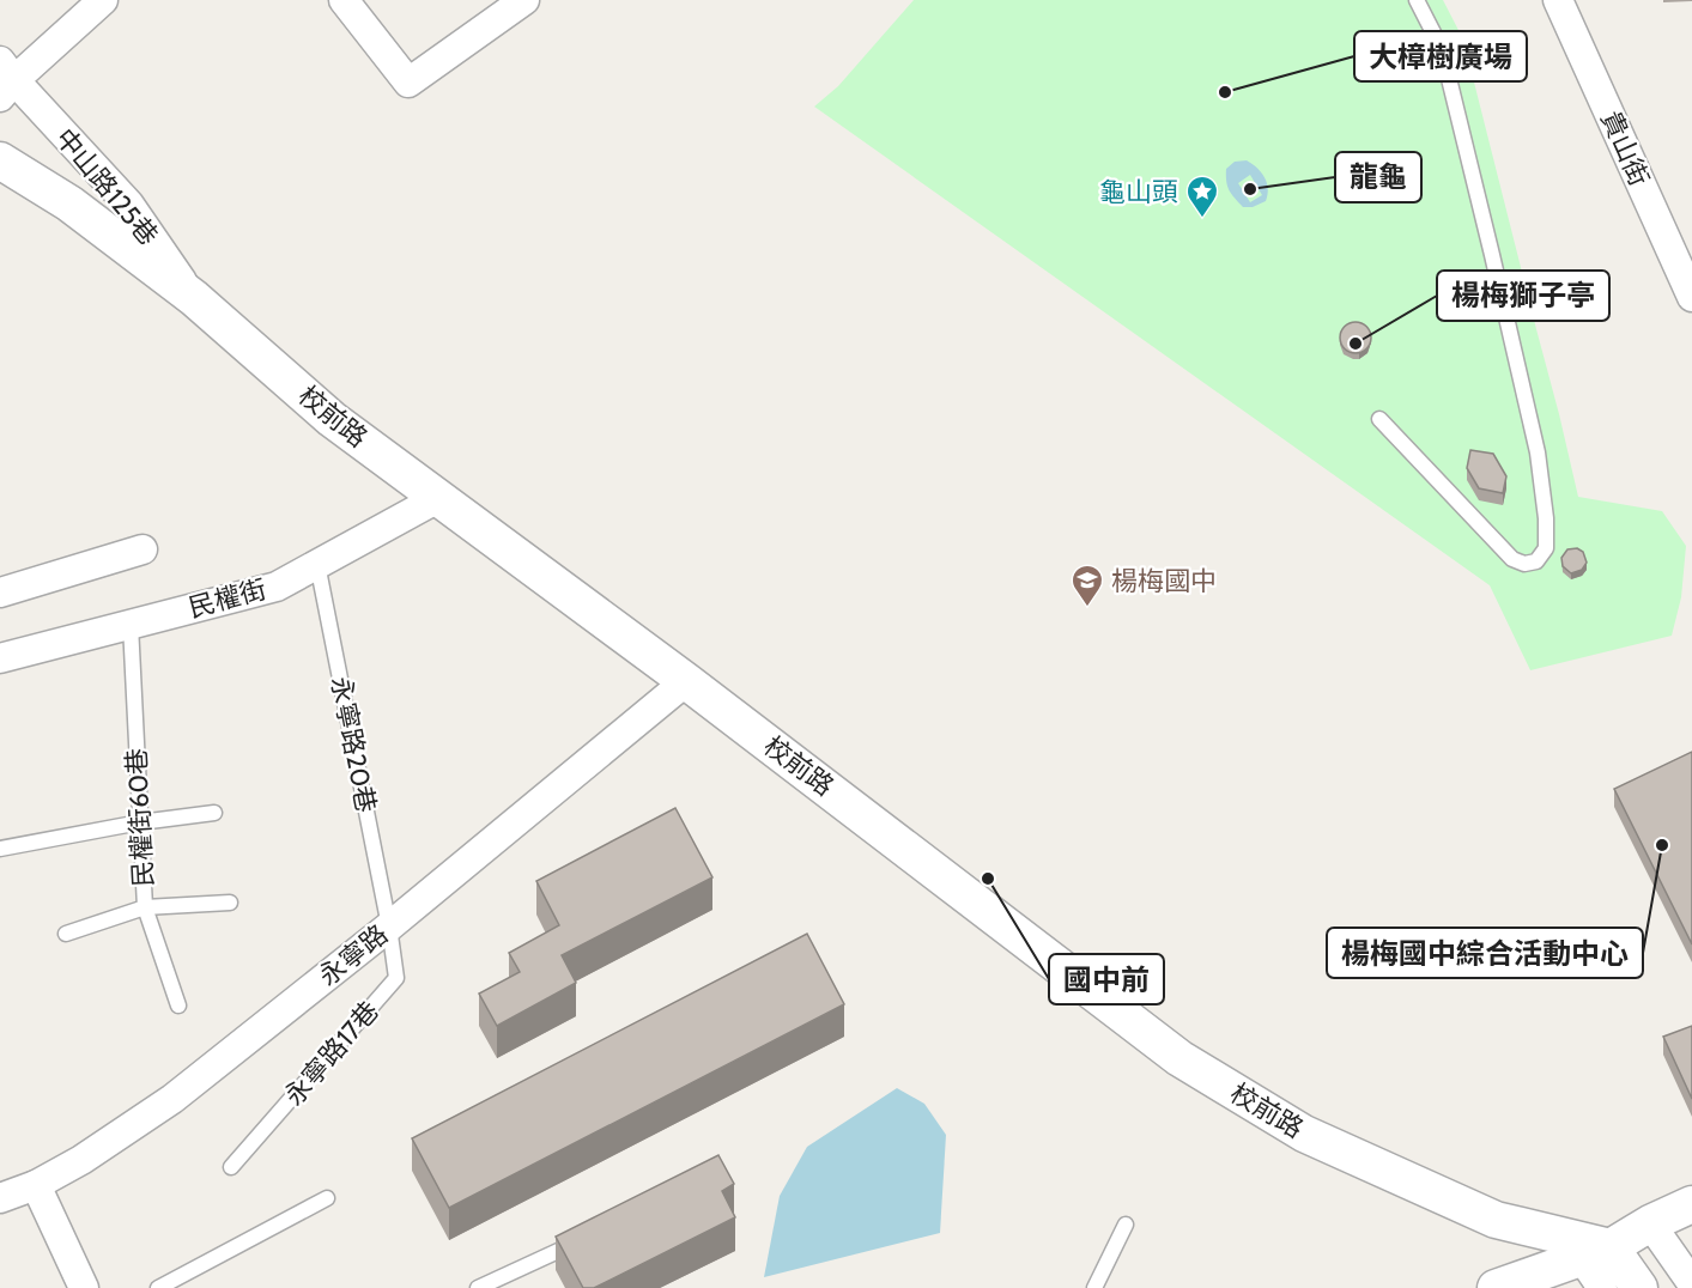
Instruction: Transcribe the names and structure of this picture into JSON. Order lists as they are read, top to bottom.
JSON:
{
  "streets": {
    "street": [
      "貴山街",
      "中山路125巷",
      "校前路",
      "民權街",
      "永寧路"
    ],
    "lane": ["永寧路20巷", "民權街60巷", "永寧路17巷"]
  },
  "crossings": [
    ["中山路125巷", "校前路"],
    ["校前路", "民權街"],
    ["校前路", "永寧路"],
    ["民權街", "永寧路20巷"],
    ["民權街", "民權街60巷"],
    ["永寧路20巷", "永寧路"],
    ["永寧路20巷", "永寧路17巷"],
    ["永寧路", "永寧路17巷"]
  ],
  "places": {
    "other": [
      "大樟樹廣場",
      "龍龜",
      "楊梅獅子亭",
      "楊梅國中綜合活動中心",
      "國中前"
    ],
    "place": ["龜山頭"],
    "school or university": ["楊梅國中"]
  }
}
